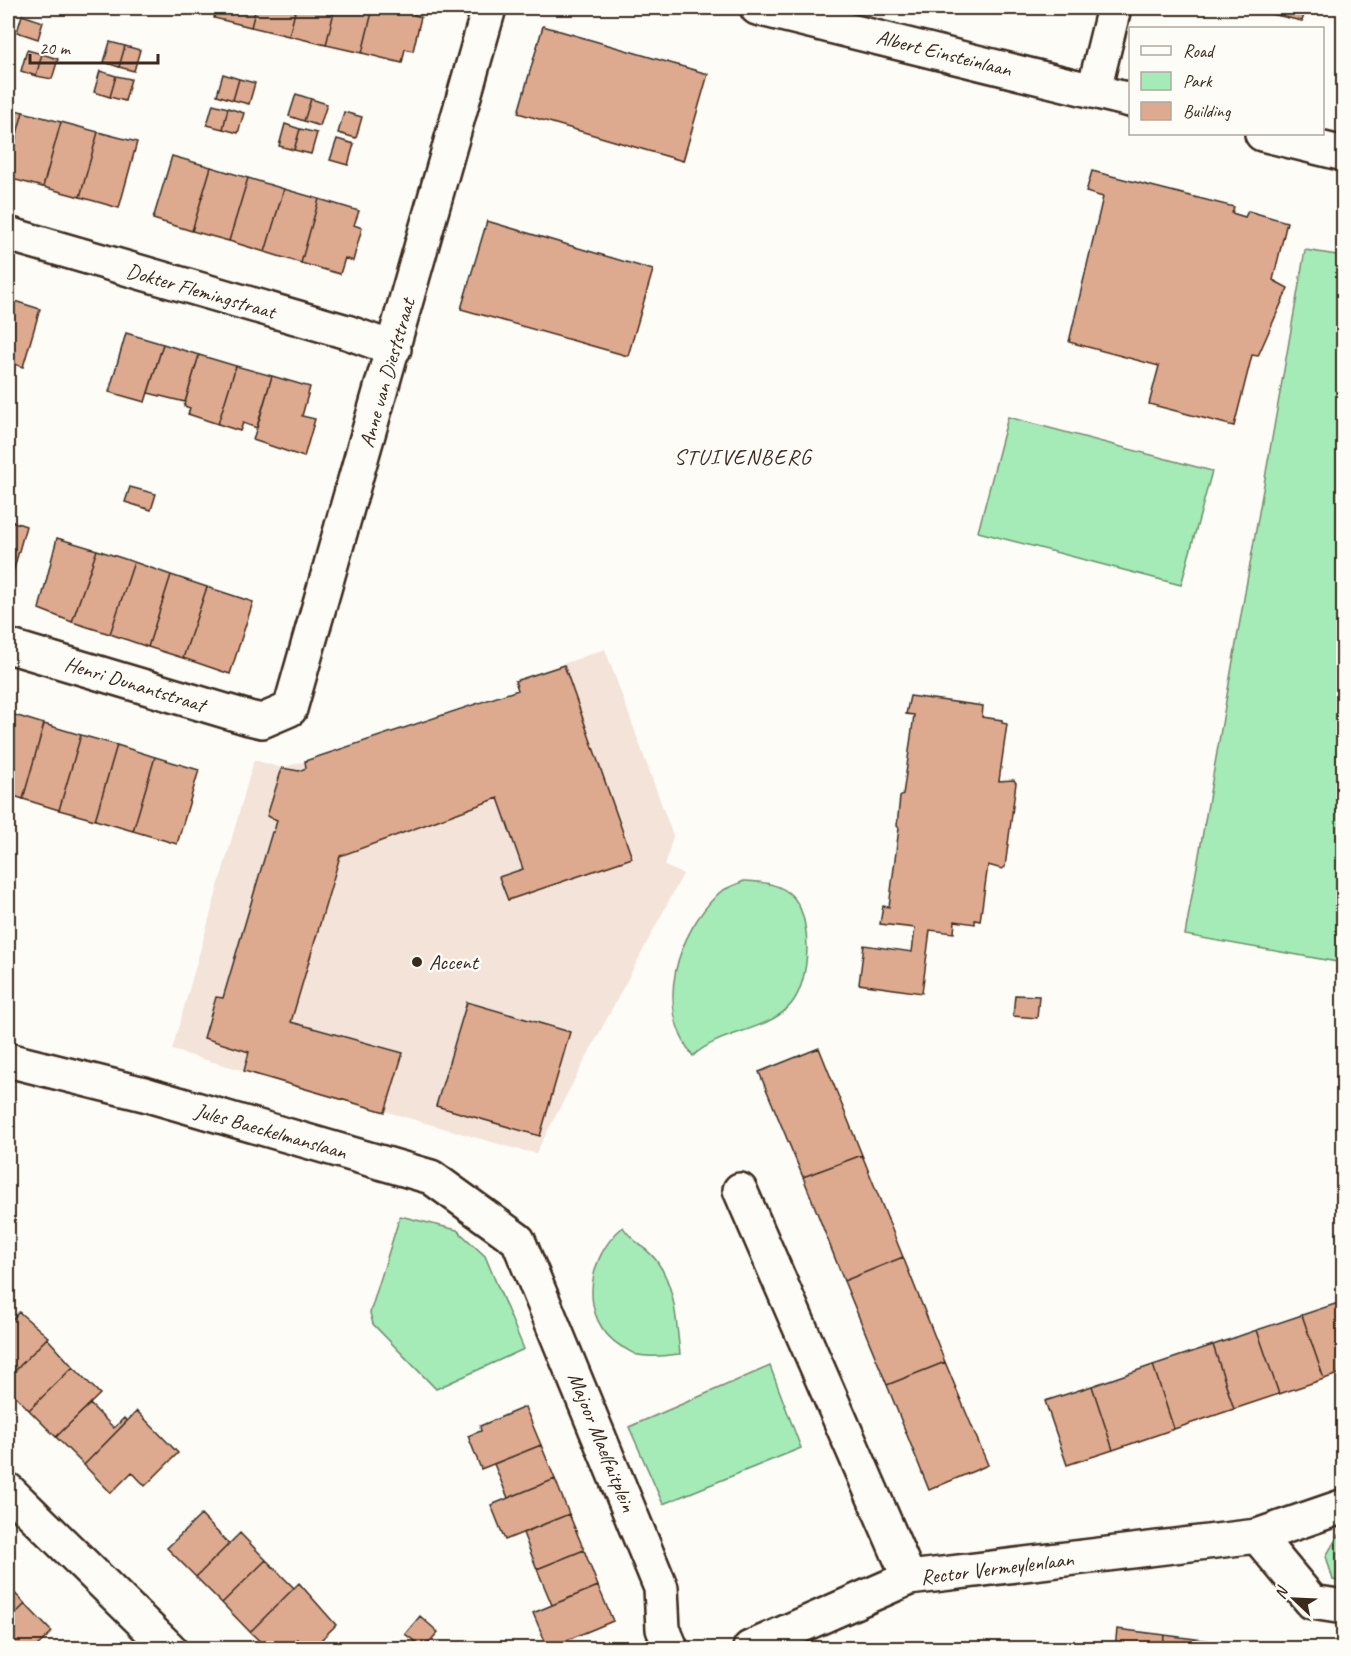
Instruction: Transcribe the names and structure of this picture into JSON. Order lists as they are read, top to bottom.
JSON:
{
  "streets": {
    "street": [
      "Albert Einsteinlaan",
      "Dokter Flemingstraat",
      "Anne van Dieststraat",
      "Henri Dunantstraat",
      "Jules Baeckelmanslaan",
      "Majoor Maelfaitplein",
      "Rector Vermeylenlaan"
    ]
  },
  "crossings": [
    ["Dokter Flemingstraat", "Anne van Dieststraat"],
    ["Anne van Dieststraat", "Henri Dunantstraat"],
    ["Jules Baeckelmanslaan", "Majoor Maelfaitplein"]
  ],
  "districts": ["STUIVENBERG"],
  "places": ["Accent"],
  "legend": ["Road", "Park", "Building"],
  "scale_bar": "20 m",
  "north": "top left"
}
